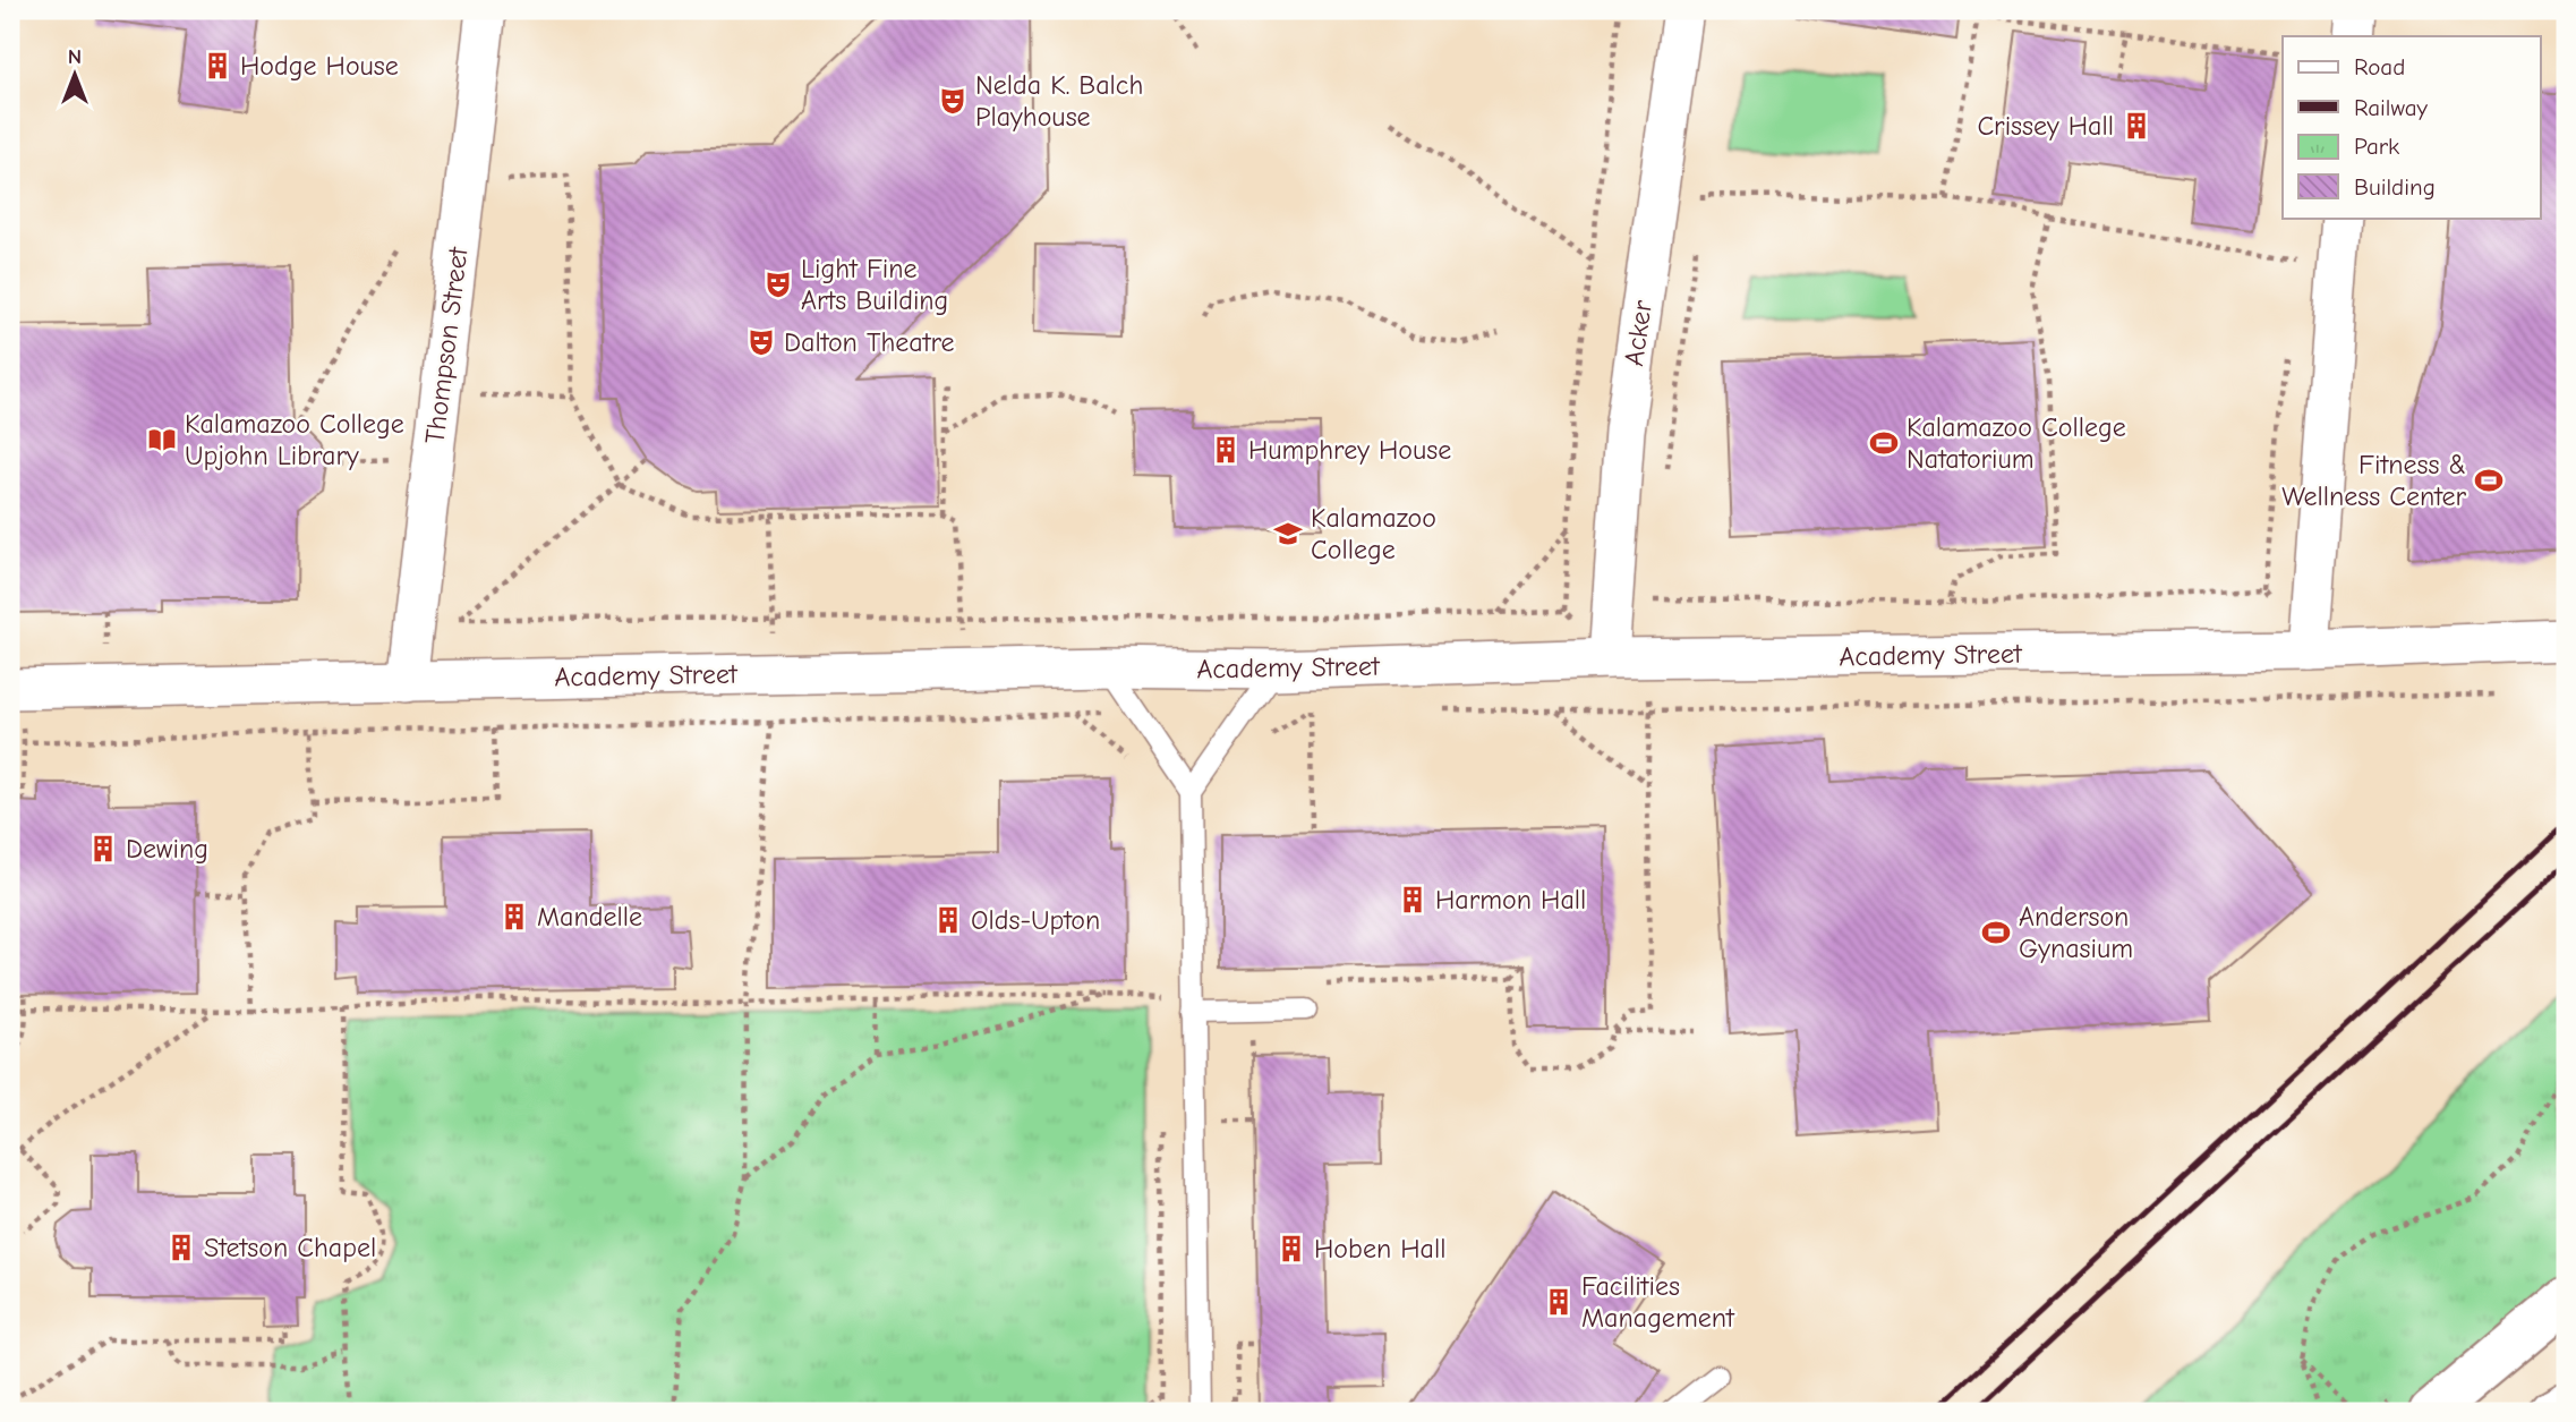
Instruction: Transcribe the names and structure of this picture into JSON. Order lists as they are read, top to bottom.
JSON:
{
  "streets": {
    "street": ["Acker", "Thompson Street", "Academy Street"]
  },
  "crossings": [
    ["Acker", "Academy Street"],
    ["Thompson Street", "Academy Street"]
  ],
  "places": {
    "building": [
      "Hodge House",
      "Crissey Hall",
      "Humphrey House",
      "Dewing",
      "Harmon Hall",
      "Mandelle",
      "Olds-Upton",
      "Stetson Chapel",
      "Hoben Hall",
      "Facilities Management"
    ],
    "theatre": ["Nelda K. Balch Playhouse", "Light Fine Arts Building", "Dalton Theatre"],
    "library": ["Kalamazoo College Upjohn Library"],
    "sports": ["Kalamazoo College Natatorium", "Fitness & Wellness Center", "Anderson Gynasium"],
    "school or university": ["Kalamazoo College"]
  },
  "legend": [
    "Road",
    "Railway",
    "Park",
    "Building"
  ],
  "north": "top"
}
